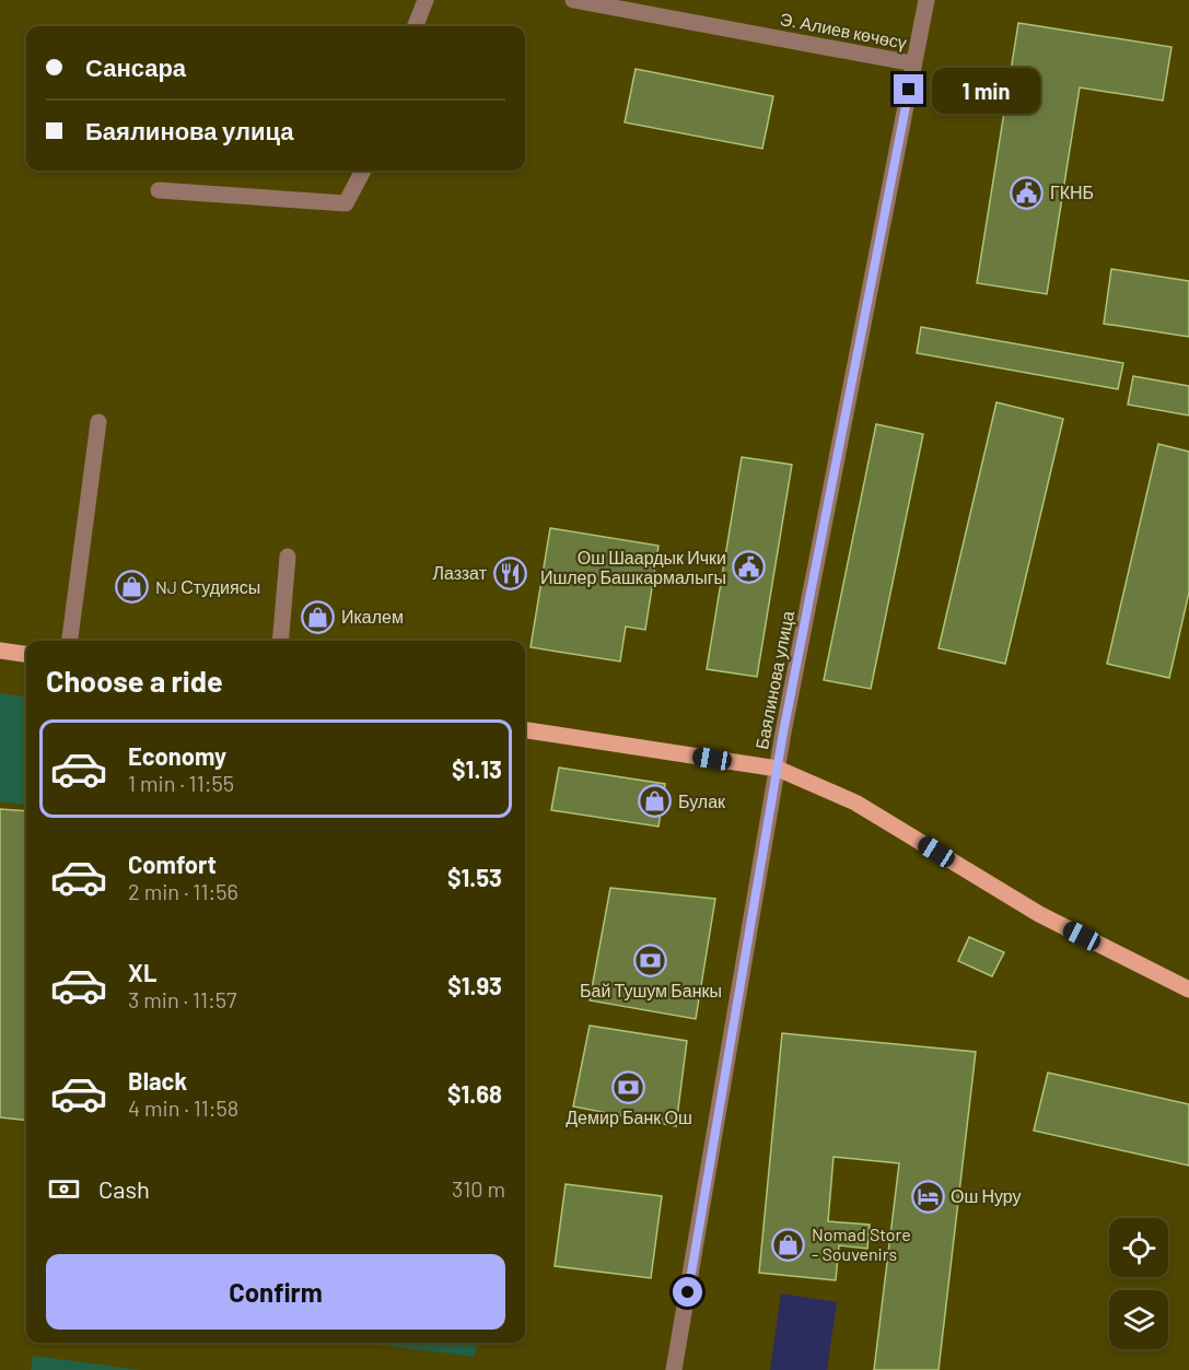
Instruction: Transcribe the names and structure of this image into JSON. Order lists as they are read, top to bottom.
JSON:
{
  "streets": {
    "street": ["Э. Алиев көчөсү", "Баялинова улица"]
  },
  "crossings": [
    ["Э. Алиев көчөсү", "Баялинова улица"]
  ],
  "places": {
    "public building": ["ГКНБ", "Ош Шаардык Ички Ишлер Башкармалыгы"],
    "restaurant": ["Лаззат"],
    "shop": [
      "NJ Студиясы",
      "Икалем",
      "Булак",
      "Nomad Store - Souvenirs"
    ],
    "bank": ["Бай Тушум Банкы", "Демир Банк Ош"],
    "hotel": ["Ош Нуру"]
  },
  "page": {
    "banner": ["Сансара", "Баялинова улица"],
    "bubble": "1 min",
    "heading": "Choose a ride",
    "list": [
      {
        "name": "Economy",
        "note": "1 min · 11:55",
        "value": "$1.13"
      },
      {
        "name": "Comfort",
        "note": "2 min · 11:56",
        "value": "$1.53"
      },
      {
        "name": "XL",
        "note": "3 min · 11:57",
        "value": "$1.93"
      },
      {
        "name": "Black",
        "note": "4 min · 11:58",
        "value": "$1.68"
      }
    ],
    "pay": ["Cash", "310 m"],
    "buttons": "Confirm"
  }
}
